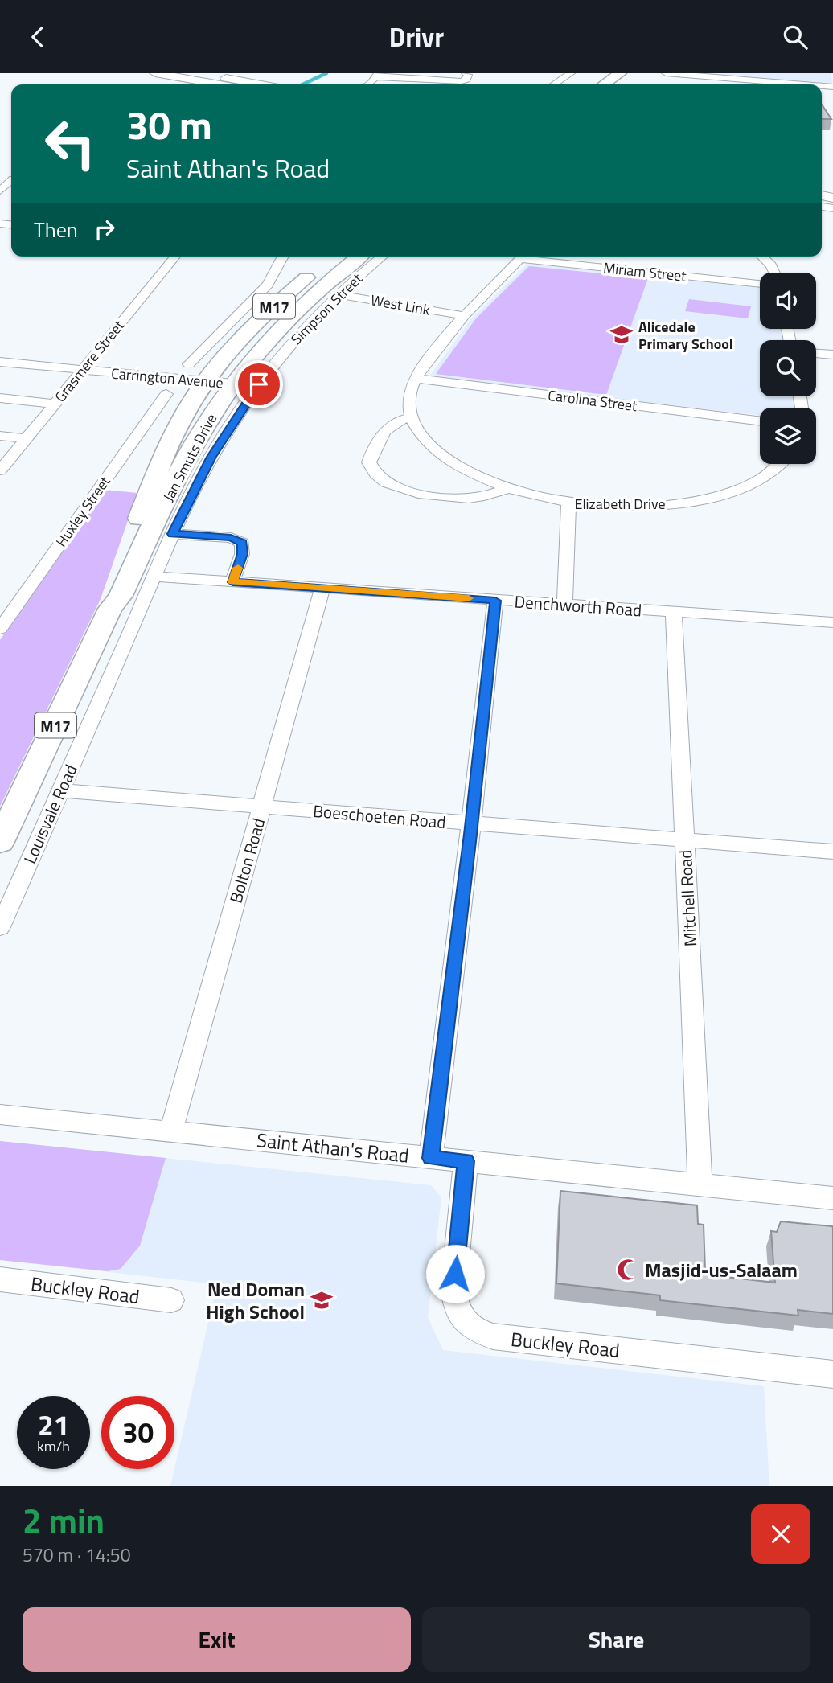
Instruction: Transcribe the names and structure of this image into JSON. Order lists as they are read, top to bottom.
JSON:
{
  "streets": {
    "main road": ["M17", "Jan Smuts Drive"],
    "street": [
      "Miriam Street",
      "West Link",
      "Simpson Street",
      "Grasmere Street",
      "Carrington Avenue",
      "Carolina Street",
      "Elizabeth Drive",
      "Huxley Street",
      "Denchworth Road",
      "Louisvale Road",
      "Boeschoeten Road",
      "Bolton Road",
      "Mitchell Road",
      "Saint Athan's Road",
      "Buckley Road"
    ]
  },
  "crossings": [
    ["West Link", "Simpson Street"],
    ["Simpson Street", "Denchworth Road"],
    ["Simpson Street", "Louisvale Road"],
    ["Grasmere Street", "Carrington Avenue"],
    ["Carrington Avenue", "Jan Smuts Drive"],
    ["Denchworth Road", "Louisvale Road"],
    ["Denchworth Road", "Bolton Road"],
    ["Denchworth Road", "Mitchell Road"],
    ["Louisvale Road", "Boeschoeten Road"],
    ["Boeschoeten Road", "Bolton Road"],
    ["Boeschoeten Road", "Mitchell Road"],
    ["Bolton Road", "Saint Athan's Road"],
    ["Mitchell Road", "Saint Athan's Road"],
    ["Saint Athan's Road", "Buckley Road"]
  ],
  "places": {
    "school or university": ["Alicedale Primary School", "Ned Doman High School"],
    "mosque": ["Masjid-us-Salaam"]
  },
  "page": {
    "header": "Drivr",
    "turn": ["30 m", "Saint Athan's Road"],
    "then": "Then",
    "speed": "21 km/h",
    "limit": "30",
    "heading": ["2 min", "570 m · 14:50"],
    "buttons": ["Exit", "Share"]
  }
}
